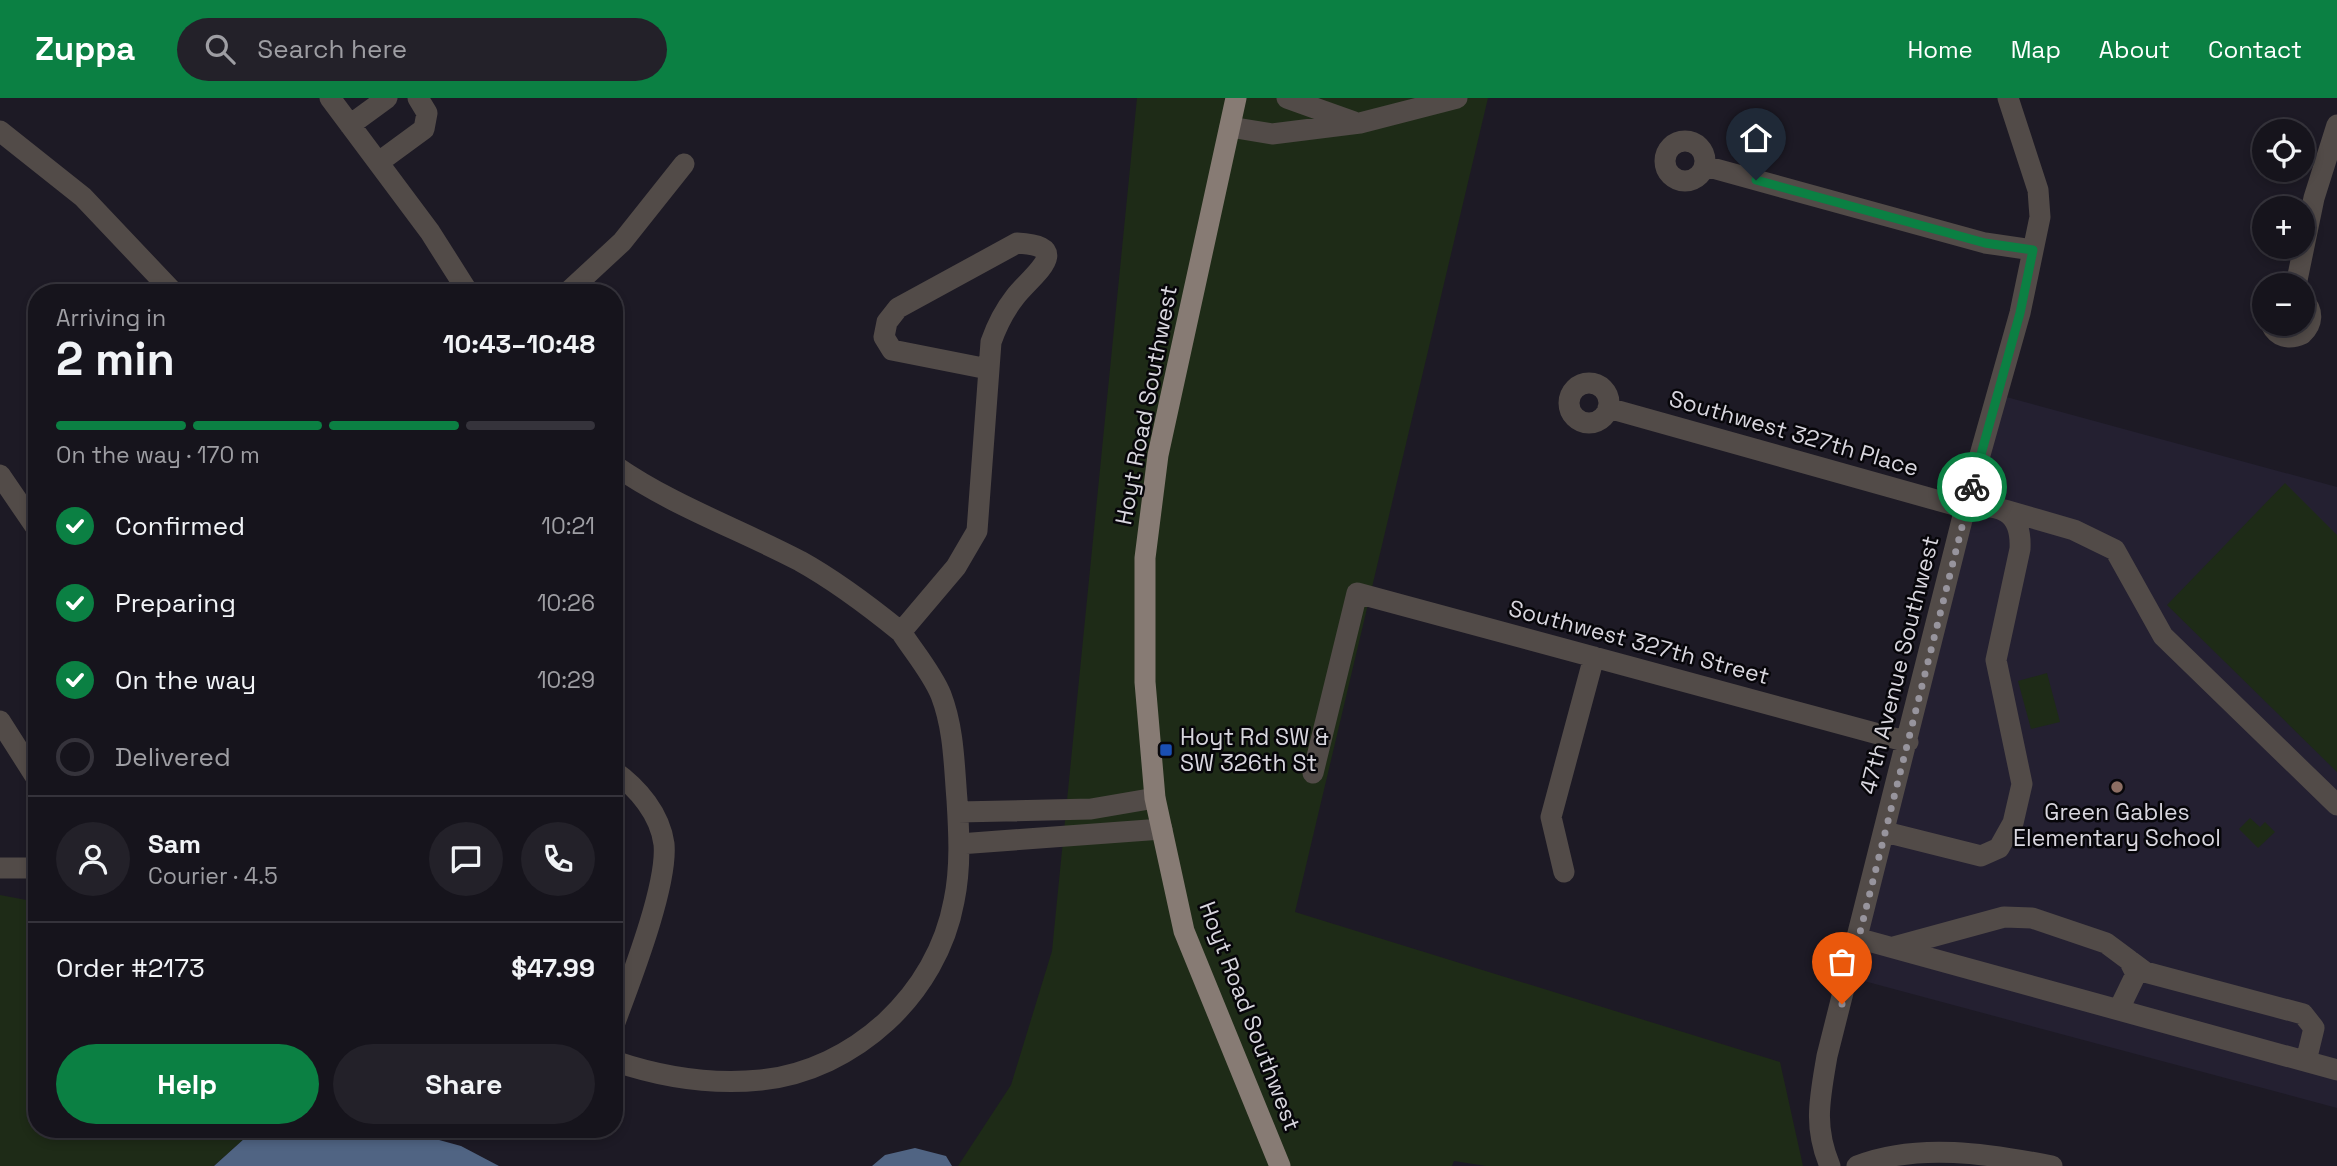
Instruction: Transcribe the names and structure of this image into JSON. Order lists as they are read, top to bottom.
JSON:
{
  "streets": {
    "main road": ["Hoyt Road Southwest"],
    "street": ["Southwest 327th Place", "Southwest 327th Street", "47th Avenue Southwest"]
  },
  "crossings": [
    ["Southwest 327th Place", "47th Avenue Southwest"],
    ["Southwest 327th Street", "47th Avenue Southwest"]
  ],
  "places": {
    "transit": ["Hoyt Rd SW & SW 326th St"],
    "other": ["Green Gables Elementary School"]
  },
  "page": {
    "header": "Zuppa",
    "search": "Search here",
    "nav": [
      "Home",
      "Map",
      "About",
      "Contact"
    ],
    "map_buttons": ["+", "−"],
    "heading": ["2 min", "Arriving in", "10:43–10:48"],
    "panel": [
      "Sam",
      "Courier · 4.5",
      "Order #2173",
      "$47.99"
    ],
    "bar": "On the way · 170 m",
    "list": [
      ["Confirmed", "10:21"],
      ["Preparing", "10:26"],
      ["On the way", "10:29"],
      "Delivered"
    ],
    "buttons": ["Help", "Share"]
  }
}
